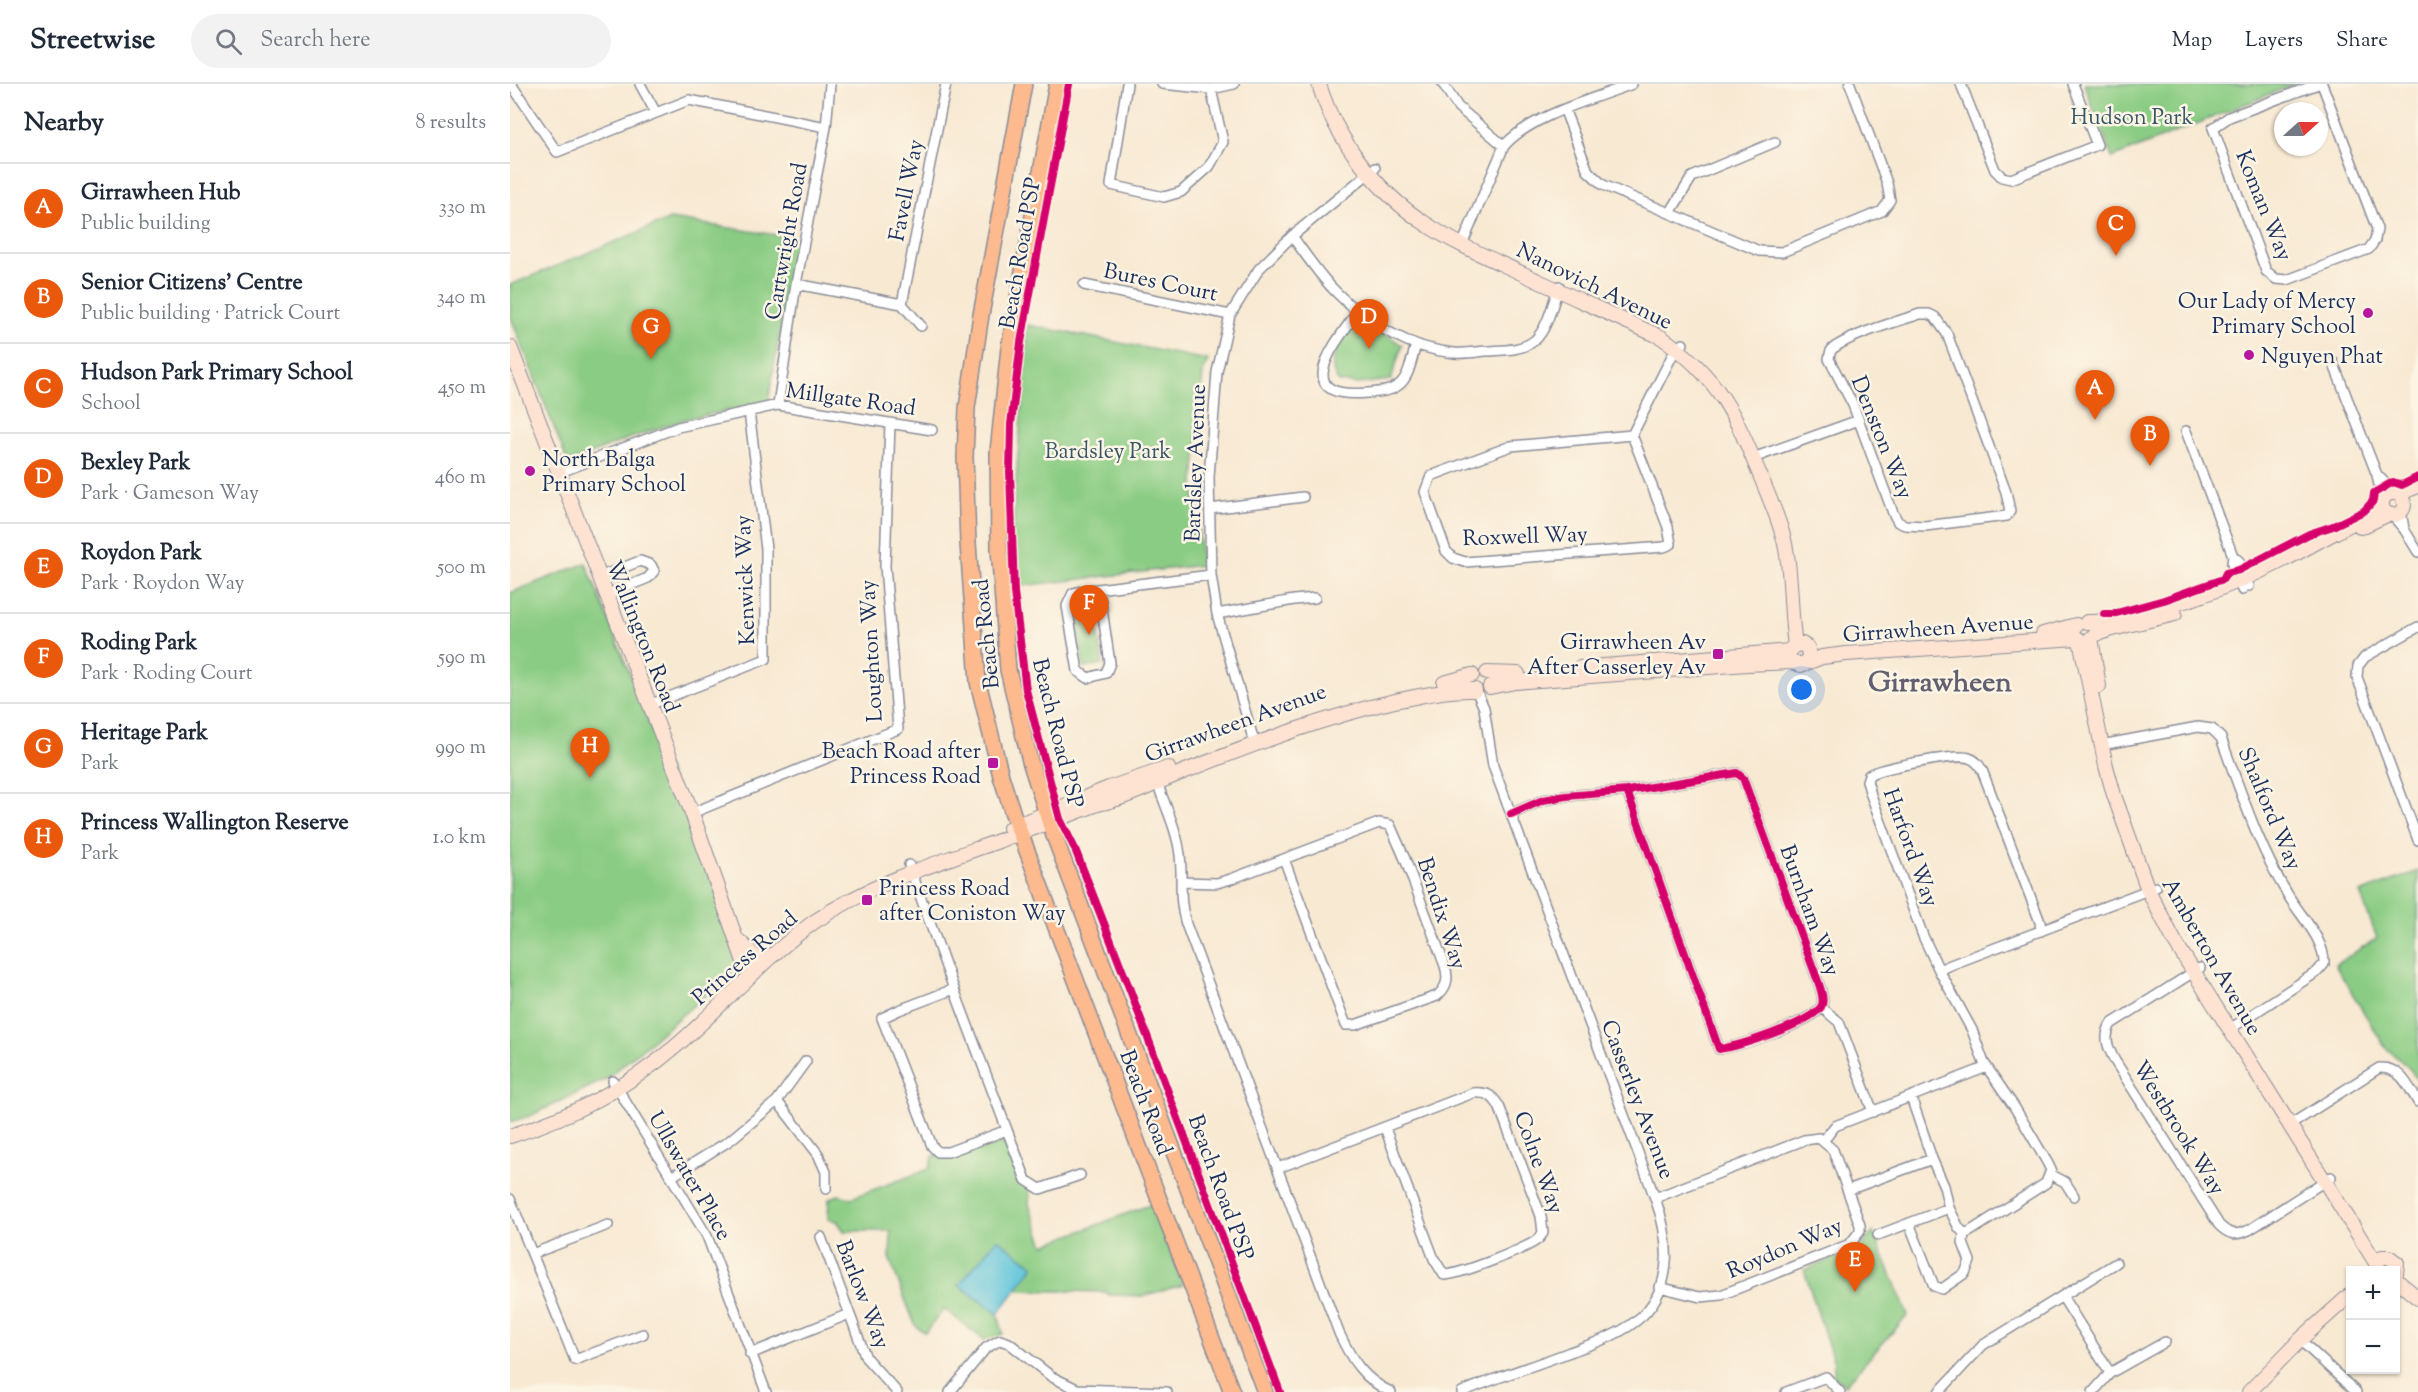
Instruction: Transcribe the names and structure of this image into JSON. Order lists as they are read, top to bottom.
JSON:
{
  "streets": {
    "main road": ["Beach Road"],
    "street": [
      "Favell Way",
      "Koman Way",
      "Cartwright Road",
      "Bures Court",
      "Nanovich Avenue",
      "Millgate Road",
      "Denston Way",
      "Bardsley Avenue",
      "Roxwell Way",
      "Kenwick Way",
      "Girrawheen Avenue",
      "Wallington Road",
      "Loughton Way",
      "Shalford Way",
      "Harford Way",
      "Burnham Way",
      "Bendix Way",
      "Amberton Avenue",
      "Princess Road",
      "Casserley Avenue",
      "Westbrook Way",
      "Colne Way",
      "Ullswater Place",
      "Roydon Way",
      "Barlow Way"
    ],
    "cycle path": ["Beach Road PSP"]
  },
  "crossings": [
    ["Cartwright Road", "Millgate Road"],
    ["Bures Court", "Bardsley Avenue"],
    ["Nanovich Avenue", "Bardsley Avenue"],
    ["Nanovich Avenue", "Girrawheen Avenue"],
    ["Millgate Road", "Kenwick Way"],
    ["Millgate Road", "Wallington Road"],
    ["Millgate Road", "Loughton Way"],
    ["Bardsley Avenue", "Girrawheen Avenue"],
    ["Kenwick Way", "Wallington Road"],
    ["Girrawheen Avenue", "Beach Road"],
    ["Girrawheen Avenue", "Amberton Avenue"],
    ["Girrawheen Avenue", "Princess Road"],
    ["Girrawheen Avenue", "Casserley Avenue"],
    ["Beach Road", "Princess Road"],
    ["Wallington Road", "Loughton Way"],
    ["Wallington Road", "Princess Road"],
    ["Shalford Way", "Amberton Avenue"],
    ["Burnham Way", "Casserley Avenue"],
    ["Amberton Avenue", "Westbrook Way"],
    ["Princess Road", "Ullswater Place"],
    ["Casserley Avenue", "Roydon Way"]
  ],
  "districts": ["Girrawheen"],
  "parks": ["Hudson Park", "Bardsley Park"],
  "places": {
    "other": ["Our Lady of Mercy Primary School", "Nguyen Phat", "North Balga Primary School"],
    "transit": ["Girrawheen Av After Casserley Av", "Beach Road after Princess Road", "Princess Road after Coniston Way"]
  },
  "north": "right",
  "page": {
    "header": "Streetwise",
    "search": "Search here",
    "nav": ["Map", "Layers", "Share"],
    "heading": ["Nearby", "8 results"],
    "list": [
      {
        "mark": "A",
        "name": "Girrawheen Hub",
        "note": "Public building",
        "value": "330 m"
      },
      {
        "mark": "B",
        "name": "Senior Citizens' Centre",
        "note": "Public building · Patrick Court",
        "value": "340 m"
      },
      {
        "mark": "C",
        "name": "Hudson Park Primary School",
        "note": "School",
        "value": "450 m"
      },
      {
        "mark": "D",
        "name": "Bexley Park",
        "note": "Park · Gameson Way",
        "value": "460 m"
      },
      {
        "mark": "E",
        "name": "Roydon Park",
        "note": "Park · Roydon Way",
        "value": "500 m"
      },
      {
        "mark": "F",
        "name": "Roding Park",
        "note": "Park · Roding Court",
        "value": "590 m"
      },
      {
        "mark": "G",
        "name": "Heritage Park",
        "note": "Park",
        "value": "990 m"
      },
      {
        "mark": "H",
        "name": "Princess Wallington Reserve",
        "note": "Park",
        "value": "1.0 km"
      }
    ],
    "pins": [
      "C",
      "D",
      "G",
      "A",
      "B",
      "F",
      "H",
      "E"
    ],
    "map_buttons": ["+", "−"]
  }
}
